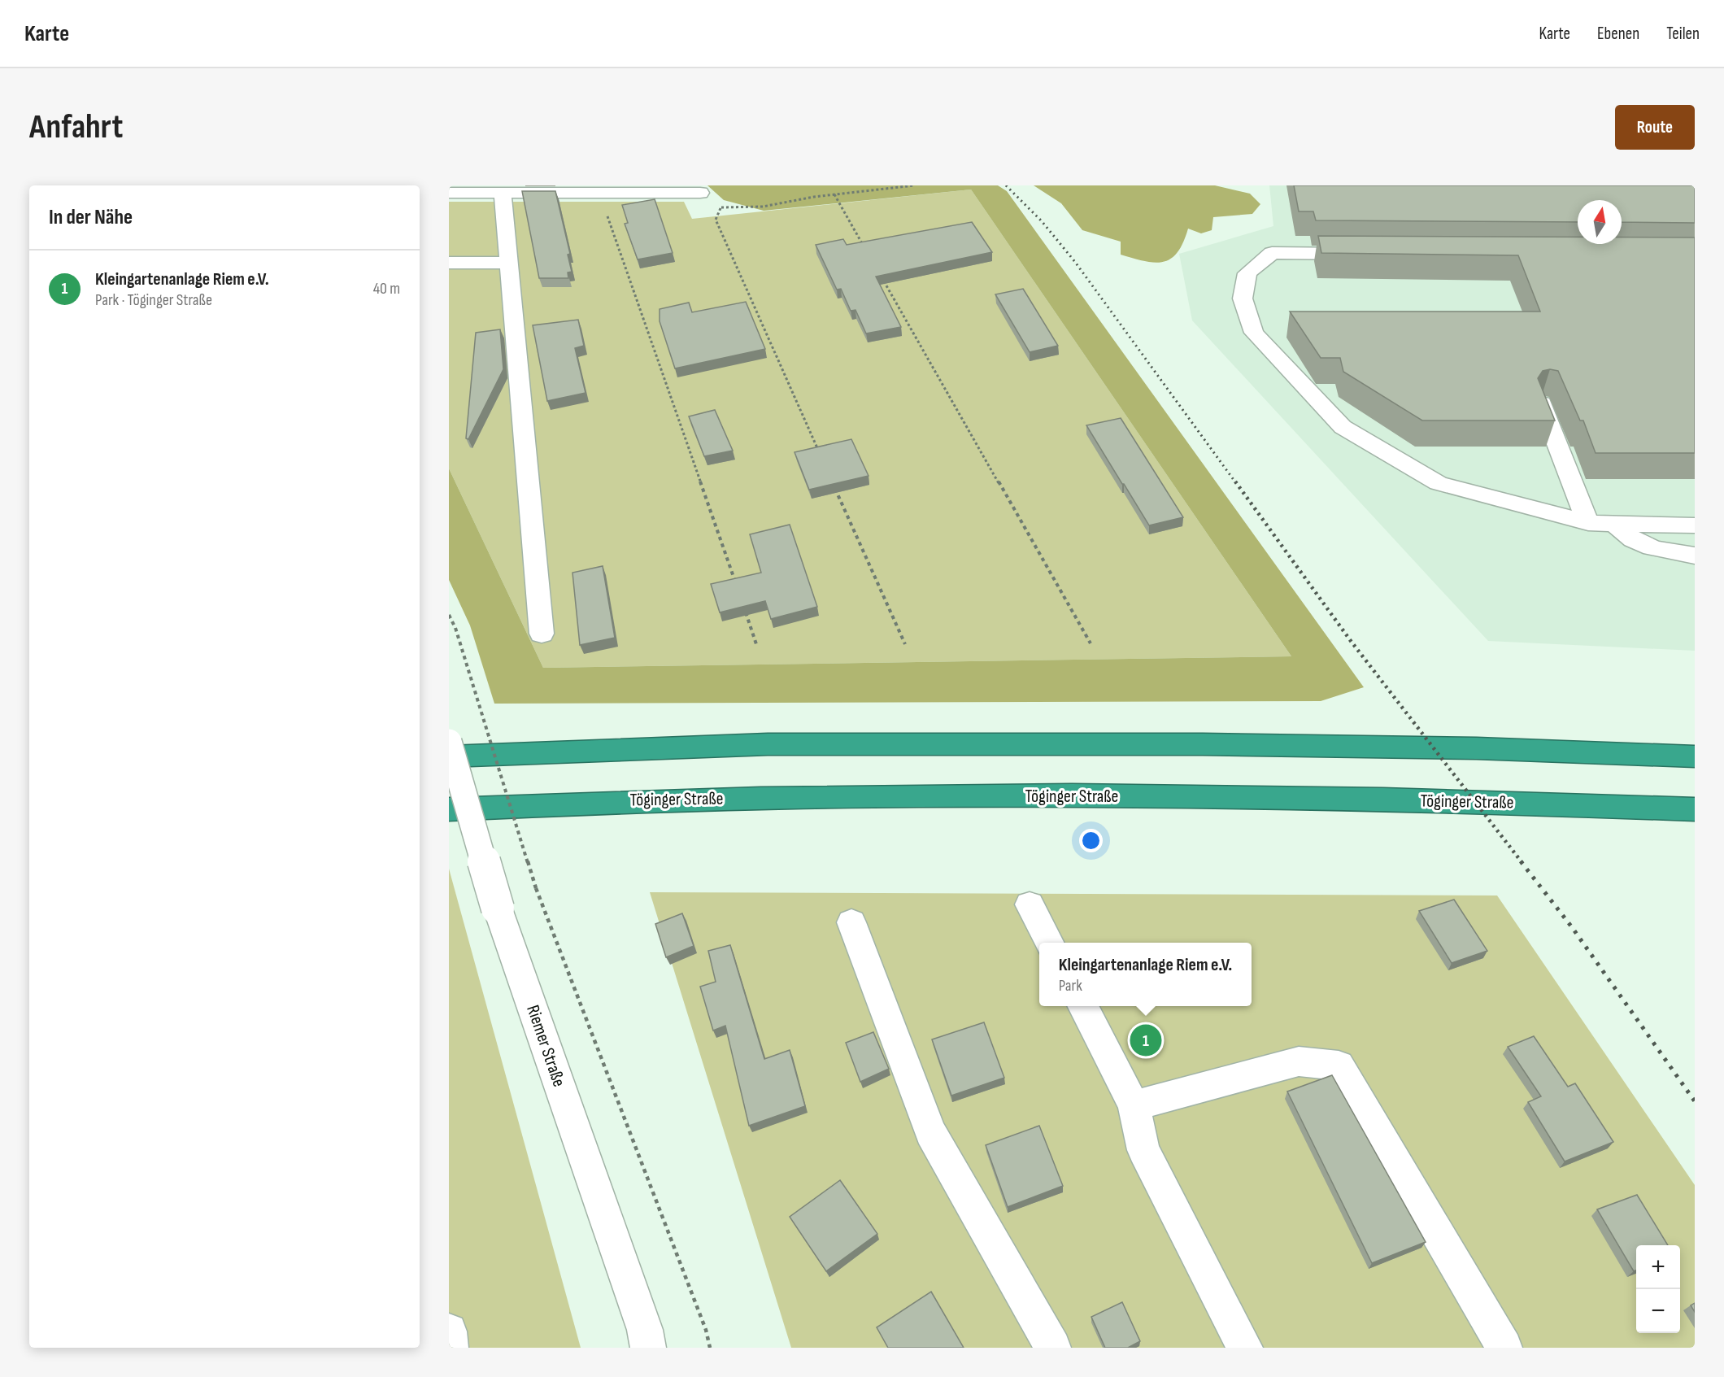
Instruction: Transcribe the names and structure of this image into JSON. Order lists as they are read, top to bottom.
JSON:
{
  "streets": {
    "highway": ["Töginger Straße"],
    "street": ["Riemer Straße"]
  },
  "north": "top",
  "page": {
    "header": "Karte",
    "nav": ["Karte", "Ebenen", "Teilen"],
    "buttons": "Route",
    "title": "Anfahrt",
    "heading": "In der Nähe",
    "list": [
      {
        "mark": "1",
        "name": "Kleingartenanlage Riem e.V.",
        "note": "Park · Töginger Straße",
        "value": "40 m"
      }
    ],
    "popup": ["Kleingartenanlage Riem e.V.", "Park"],
    "pins": "1",
    "map_buttons": ["+", "−"]
  }
}
